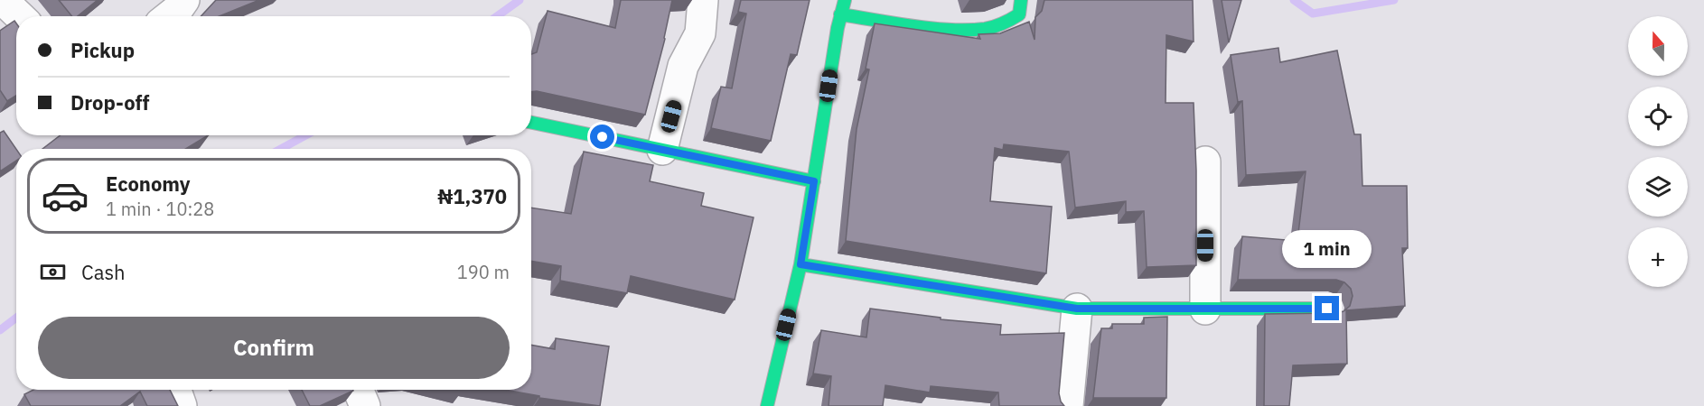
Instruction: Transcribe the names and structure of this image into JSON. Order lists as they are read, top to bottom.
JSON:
{
  "north": "top",
  "page": {
    "map_buttons": "+",
    "banner": ["Pickup", "Drop-off"],
    "list": [
      {
        "name": "Economy",
        "note": "1 min · 10:28",
        "value": "₦1,370"
      }
    ],
    "bubble": "1 min",
    "pay": ["Cash", "190 m"],
    "buttons": "Confirm"
  }
}
